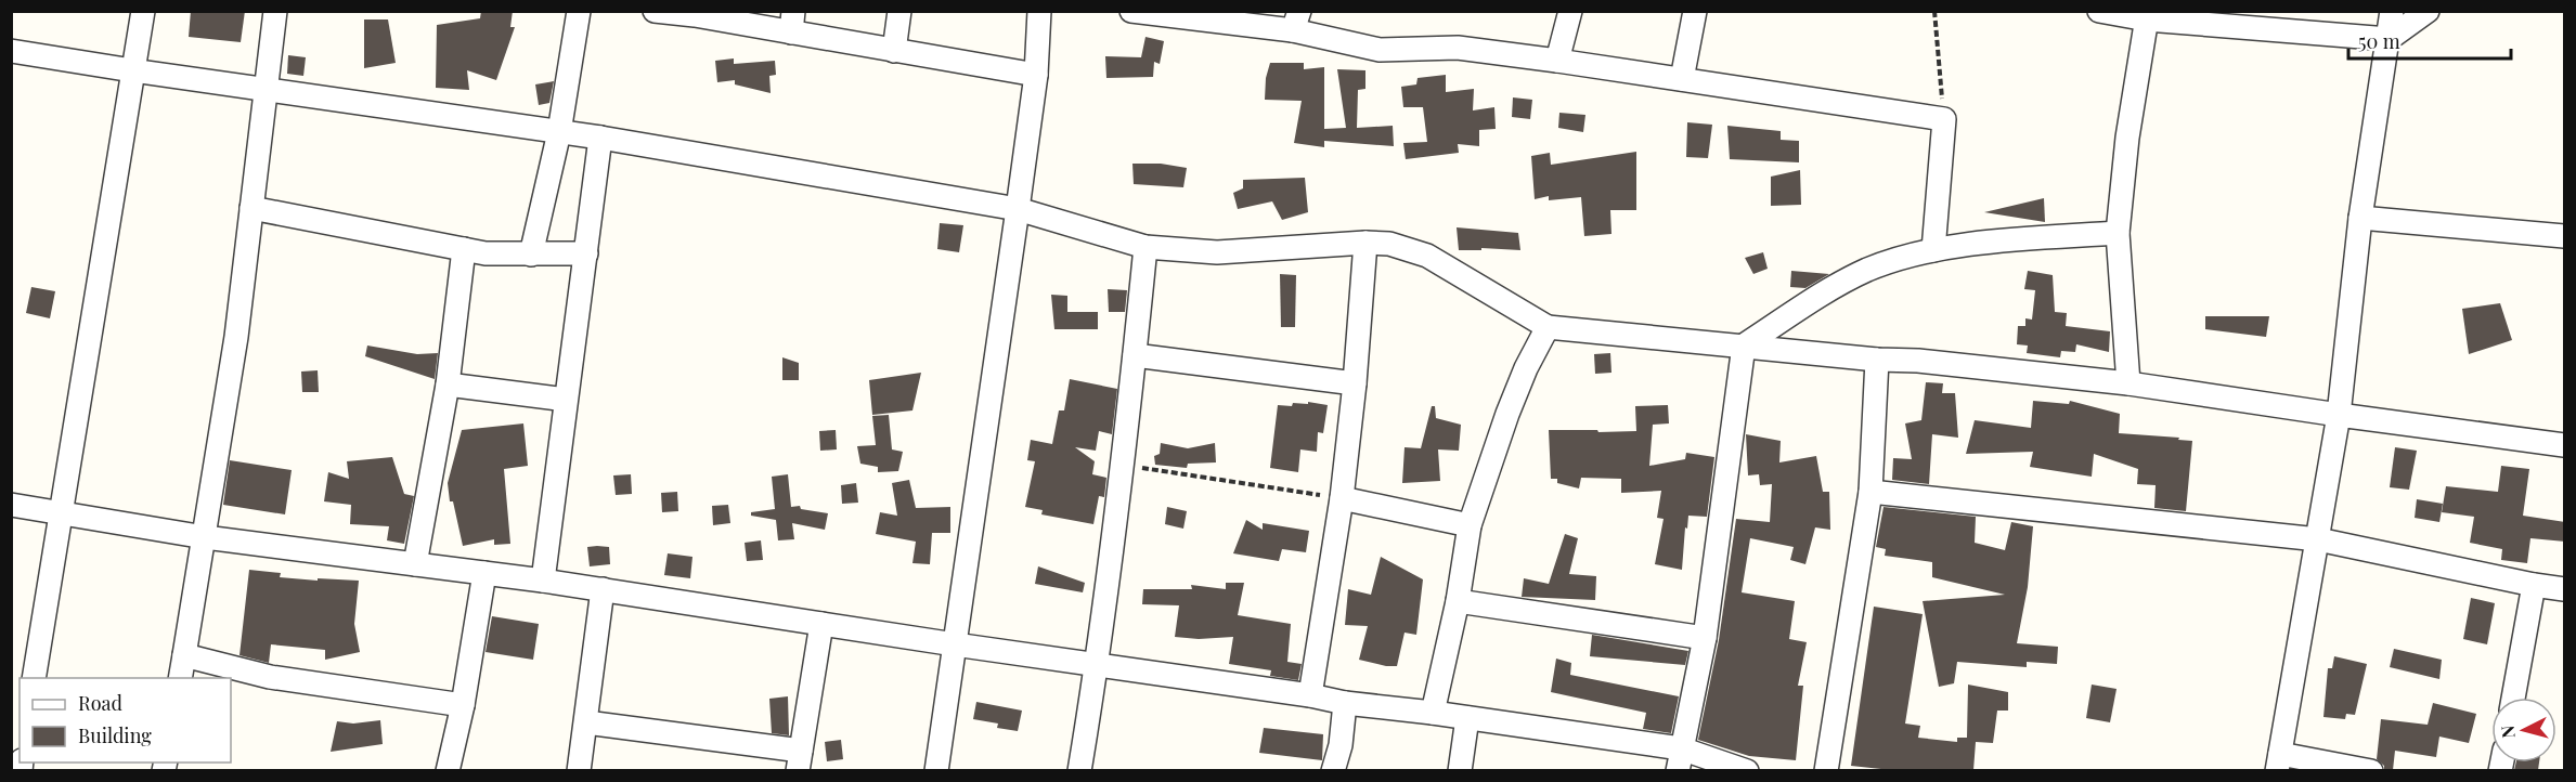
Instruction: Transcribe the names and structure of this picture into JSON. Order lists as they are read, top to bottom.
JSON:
{
  "legend": ["Road", "Building"],
  "scale_bar": "50 m",
  "north": "left"
}
